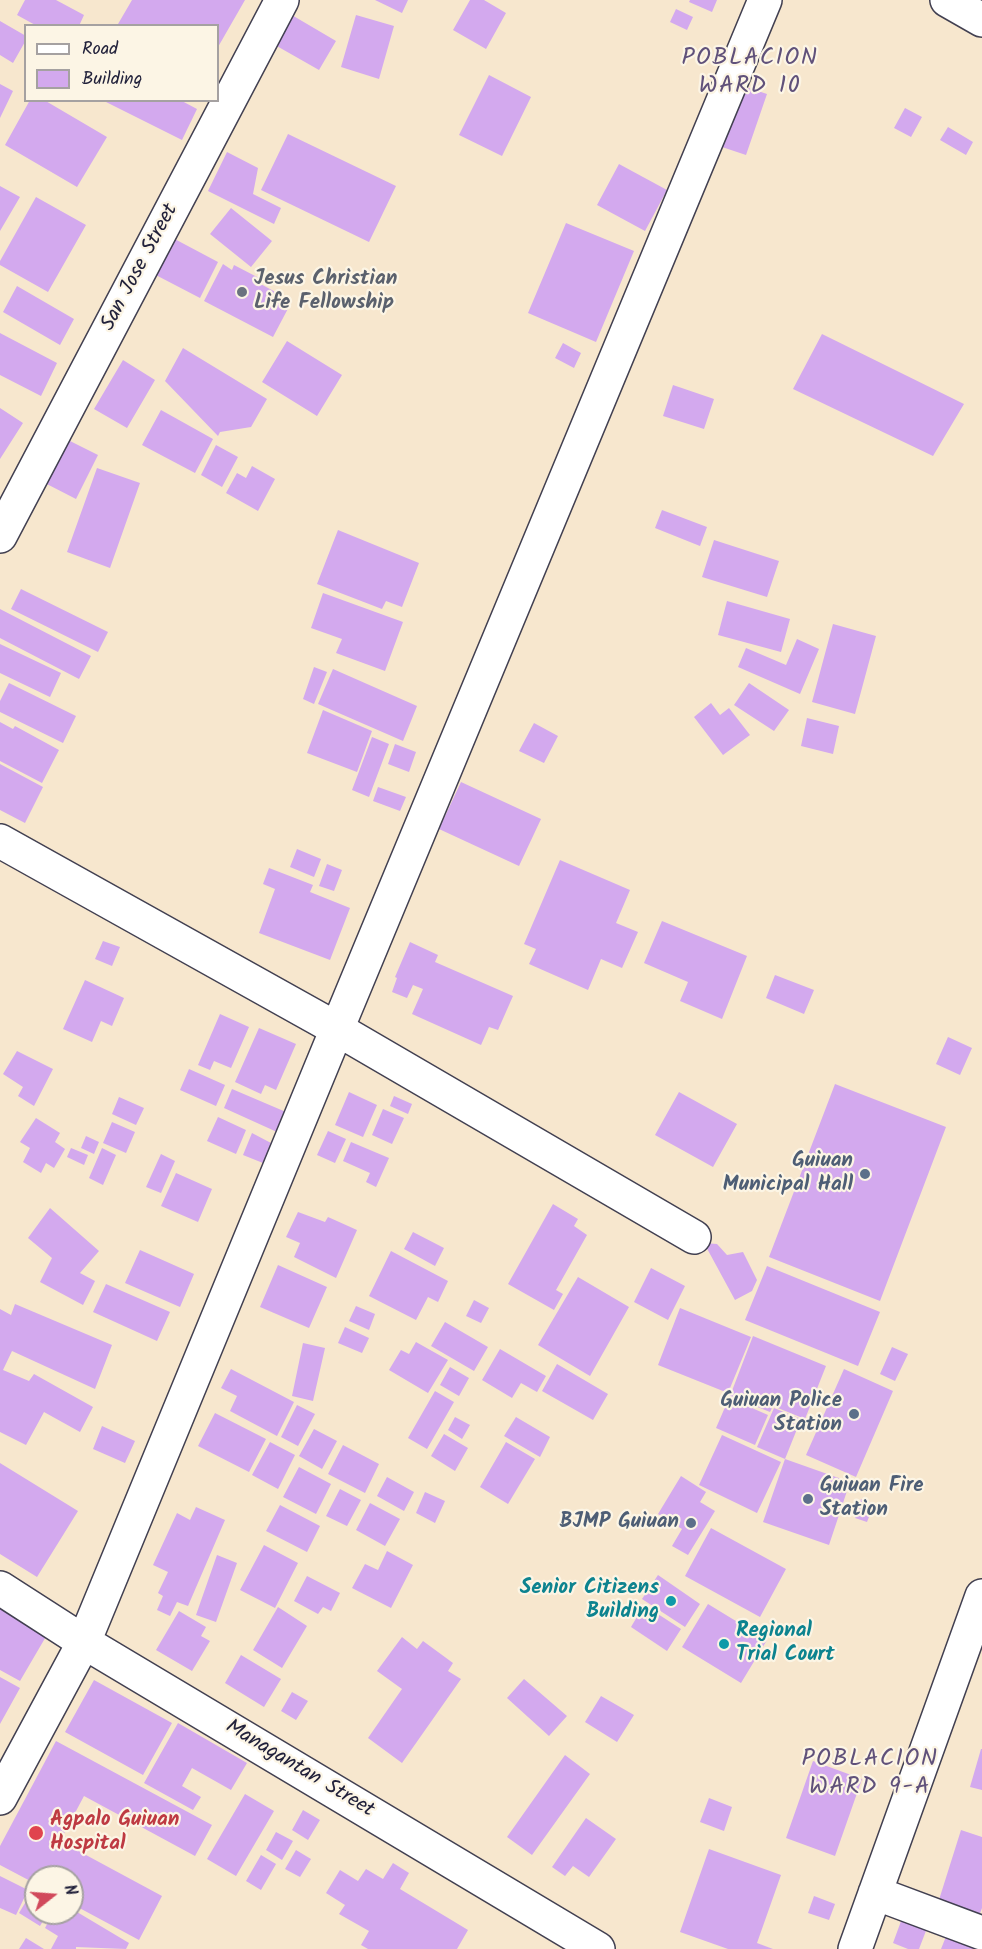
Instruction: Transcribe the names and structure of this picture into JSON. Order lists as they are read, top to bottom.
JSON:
{
  "streets": {
    "street": ["San Jose Street", "Managantan Street"]
  },
  "districts": ["POBLACION WARD 10", "POBLACION WARD 9-A"],
  "places": [
    "Jesus Christian Life Fellowship",
    "Guiuan Municipal Hall",
    "Guiuan Police Station",
    "Guiuan Fire Station",
    "BJMP Guiuan",
    "Senior Citizens Building",
    "Regional Trial Court",
    "Agpalo Guiuan Hospital"
  ],
  "legend": ["Road", "Building"],
  "north": "right"
}
